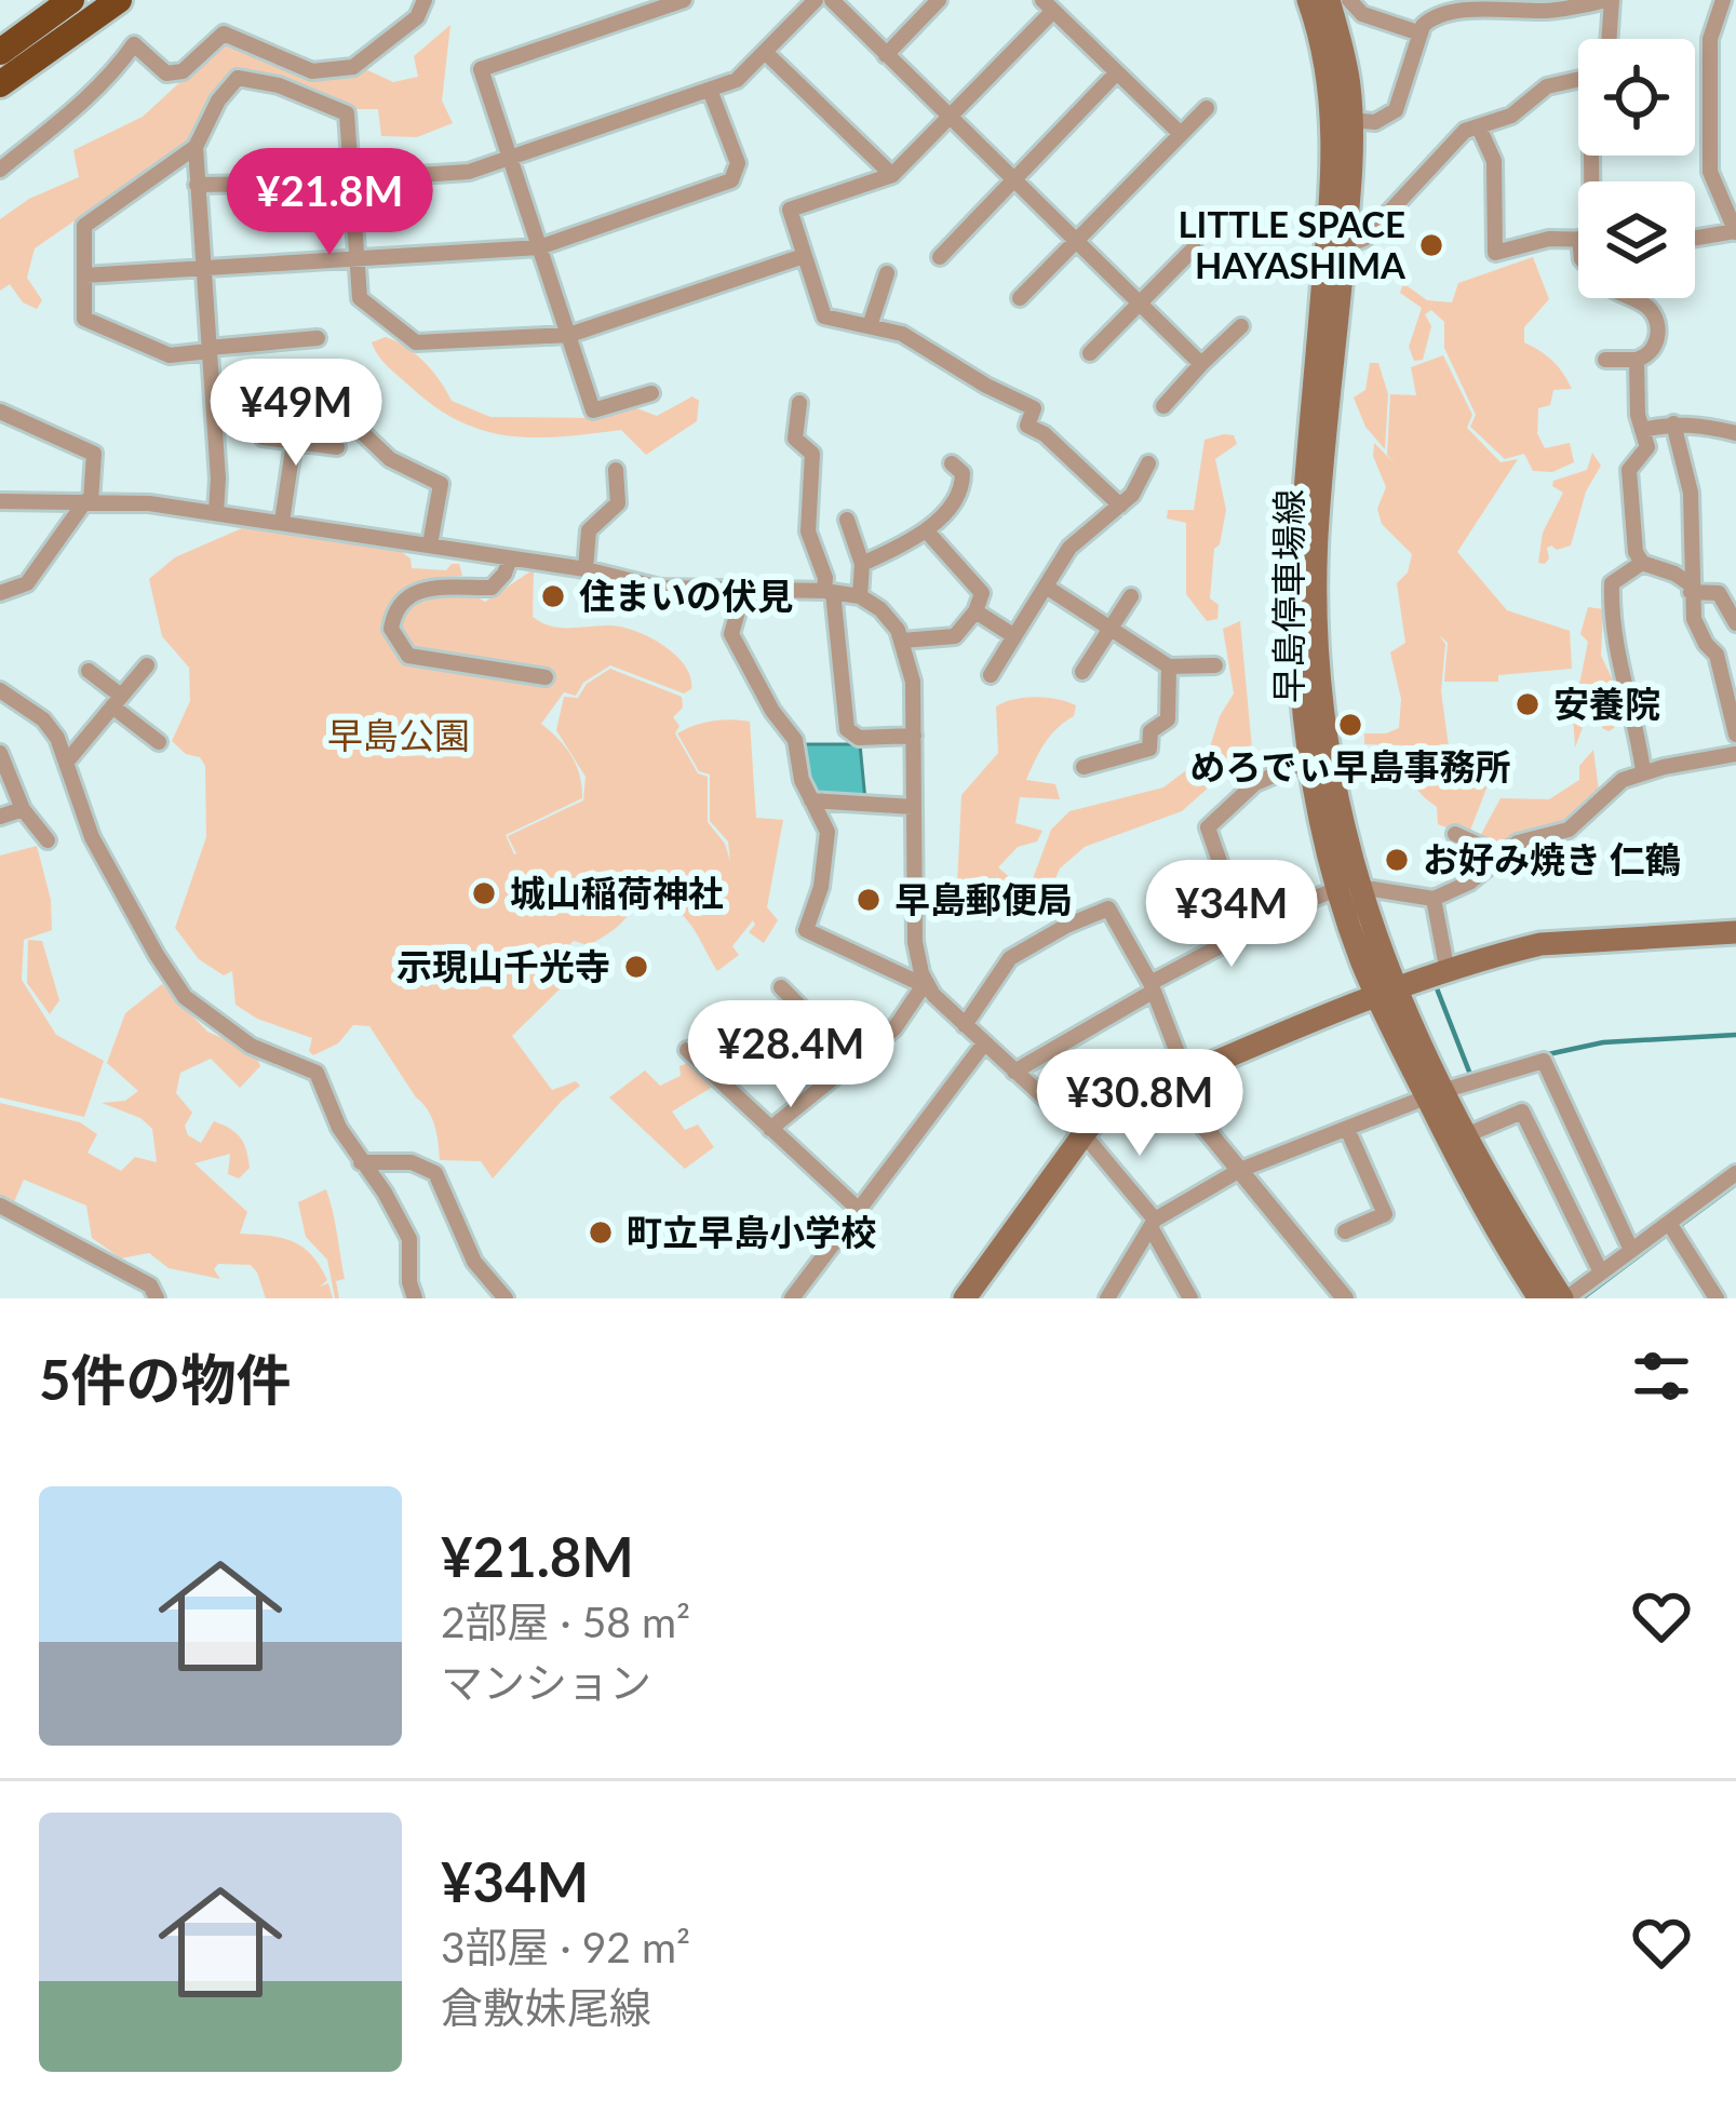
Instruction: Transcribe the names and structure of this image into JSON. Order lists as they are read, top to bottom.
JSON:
{
  "streets": {
    "main road": ["早島停車場線"]
  },
  "parks": ["早島公園"],
  "places": [
    "LITTLE SPACE HAYASHIMA",
    "住まいの伏見",
    "安養院",
    "めろでぃ早島事務所",
    "お好み焼き 仁鶴",
    "城山稲荷神社",
    "早島郵便局",
    "示現山千光寺",
    "町立早島小学校"
  ],
  "page": {
    "price": [
      "¥21.8M",
      "¥49M",
      "¥34M",
      "¥28.4M",
      "¥30.8M"
    ],
    "heading": "5件の物件",
    "list": [
      {
        "name": "¥21.8M",
        "note": "2部屋 · 58 m² · マンション"
      },
      {
        "name": "¥34M",
        "note": "3部屋 · 92 m² · 倉敷妹尾線"
      }
    ]
  }
}
